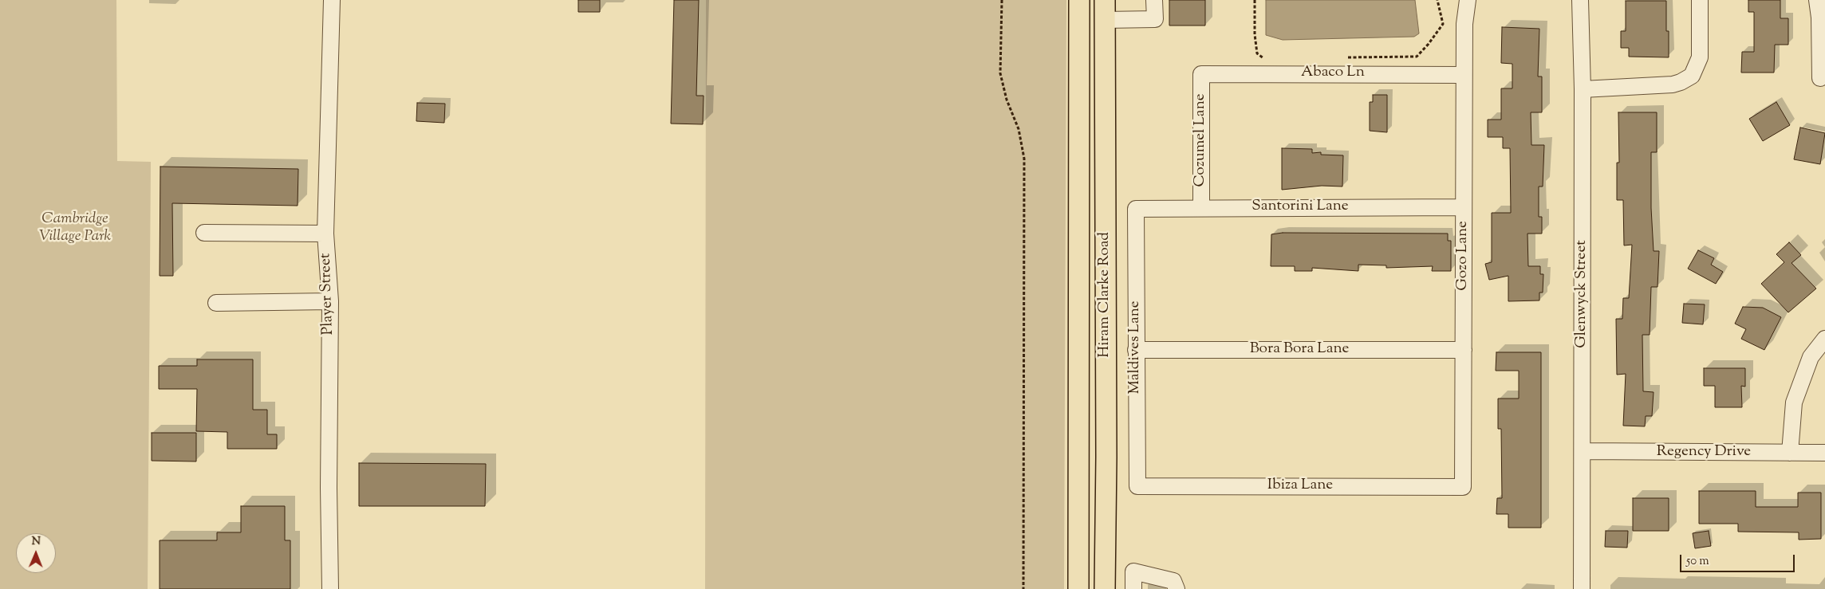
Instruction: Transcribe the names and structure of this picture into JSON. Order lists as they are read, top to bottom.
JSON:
{
  "streets": {
    "main road": ["Hiram Clarke Road"],
    "street": [
      "Abaco Ln",
      "Cozumel Lane",
      "Santorini Lane",
      "Gozo Lane",
      "Player Street",
      "Glenwyck Street",
      "Maldives Lane",
      "Bora Bora Lane",
      "Regency Drive",
      "Ibiza Lane"
    ]
  },
  "crossings": [
    ["Abaco Ln", "Cozumel Lane"],
    ["Abaco Ln", "Gozo Lane"],
    ["Cozumel Lane", "Santorini Lane"],
    ["Santorini Lane", "Gozo Lane"],
    ["Santorini Lane", "Maldives Lane"],
    ["Gozo Lane", "Bora Bora Lane"],
    ["Gozo Lane", "Ibiza Lane"],
    ["Glenwyck Street", "Regency Drive"],
    ["Maldives Lane", "Bora Bora Lane"],
    ["Maldives Lane", "Ibiza Lane"]
  ],
  "parks": ["Cambridge Village Park"],
  "scale_bar": "50 m",
  "north": "top"
}
